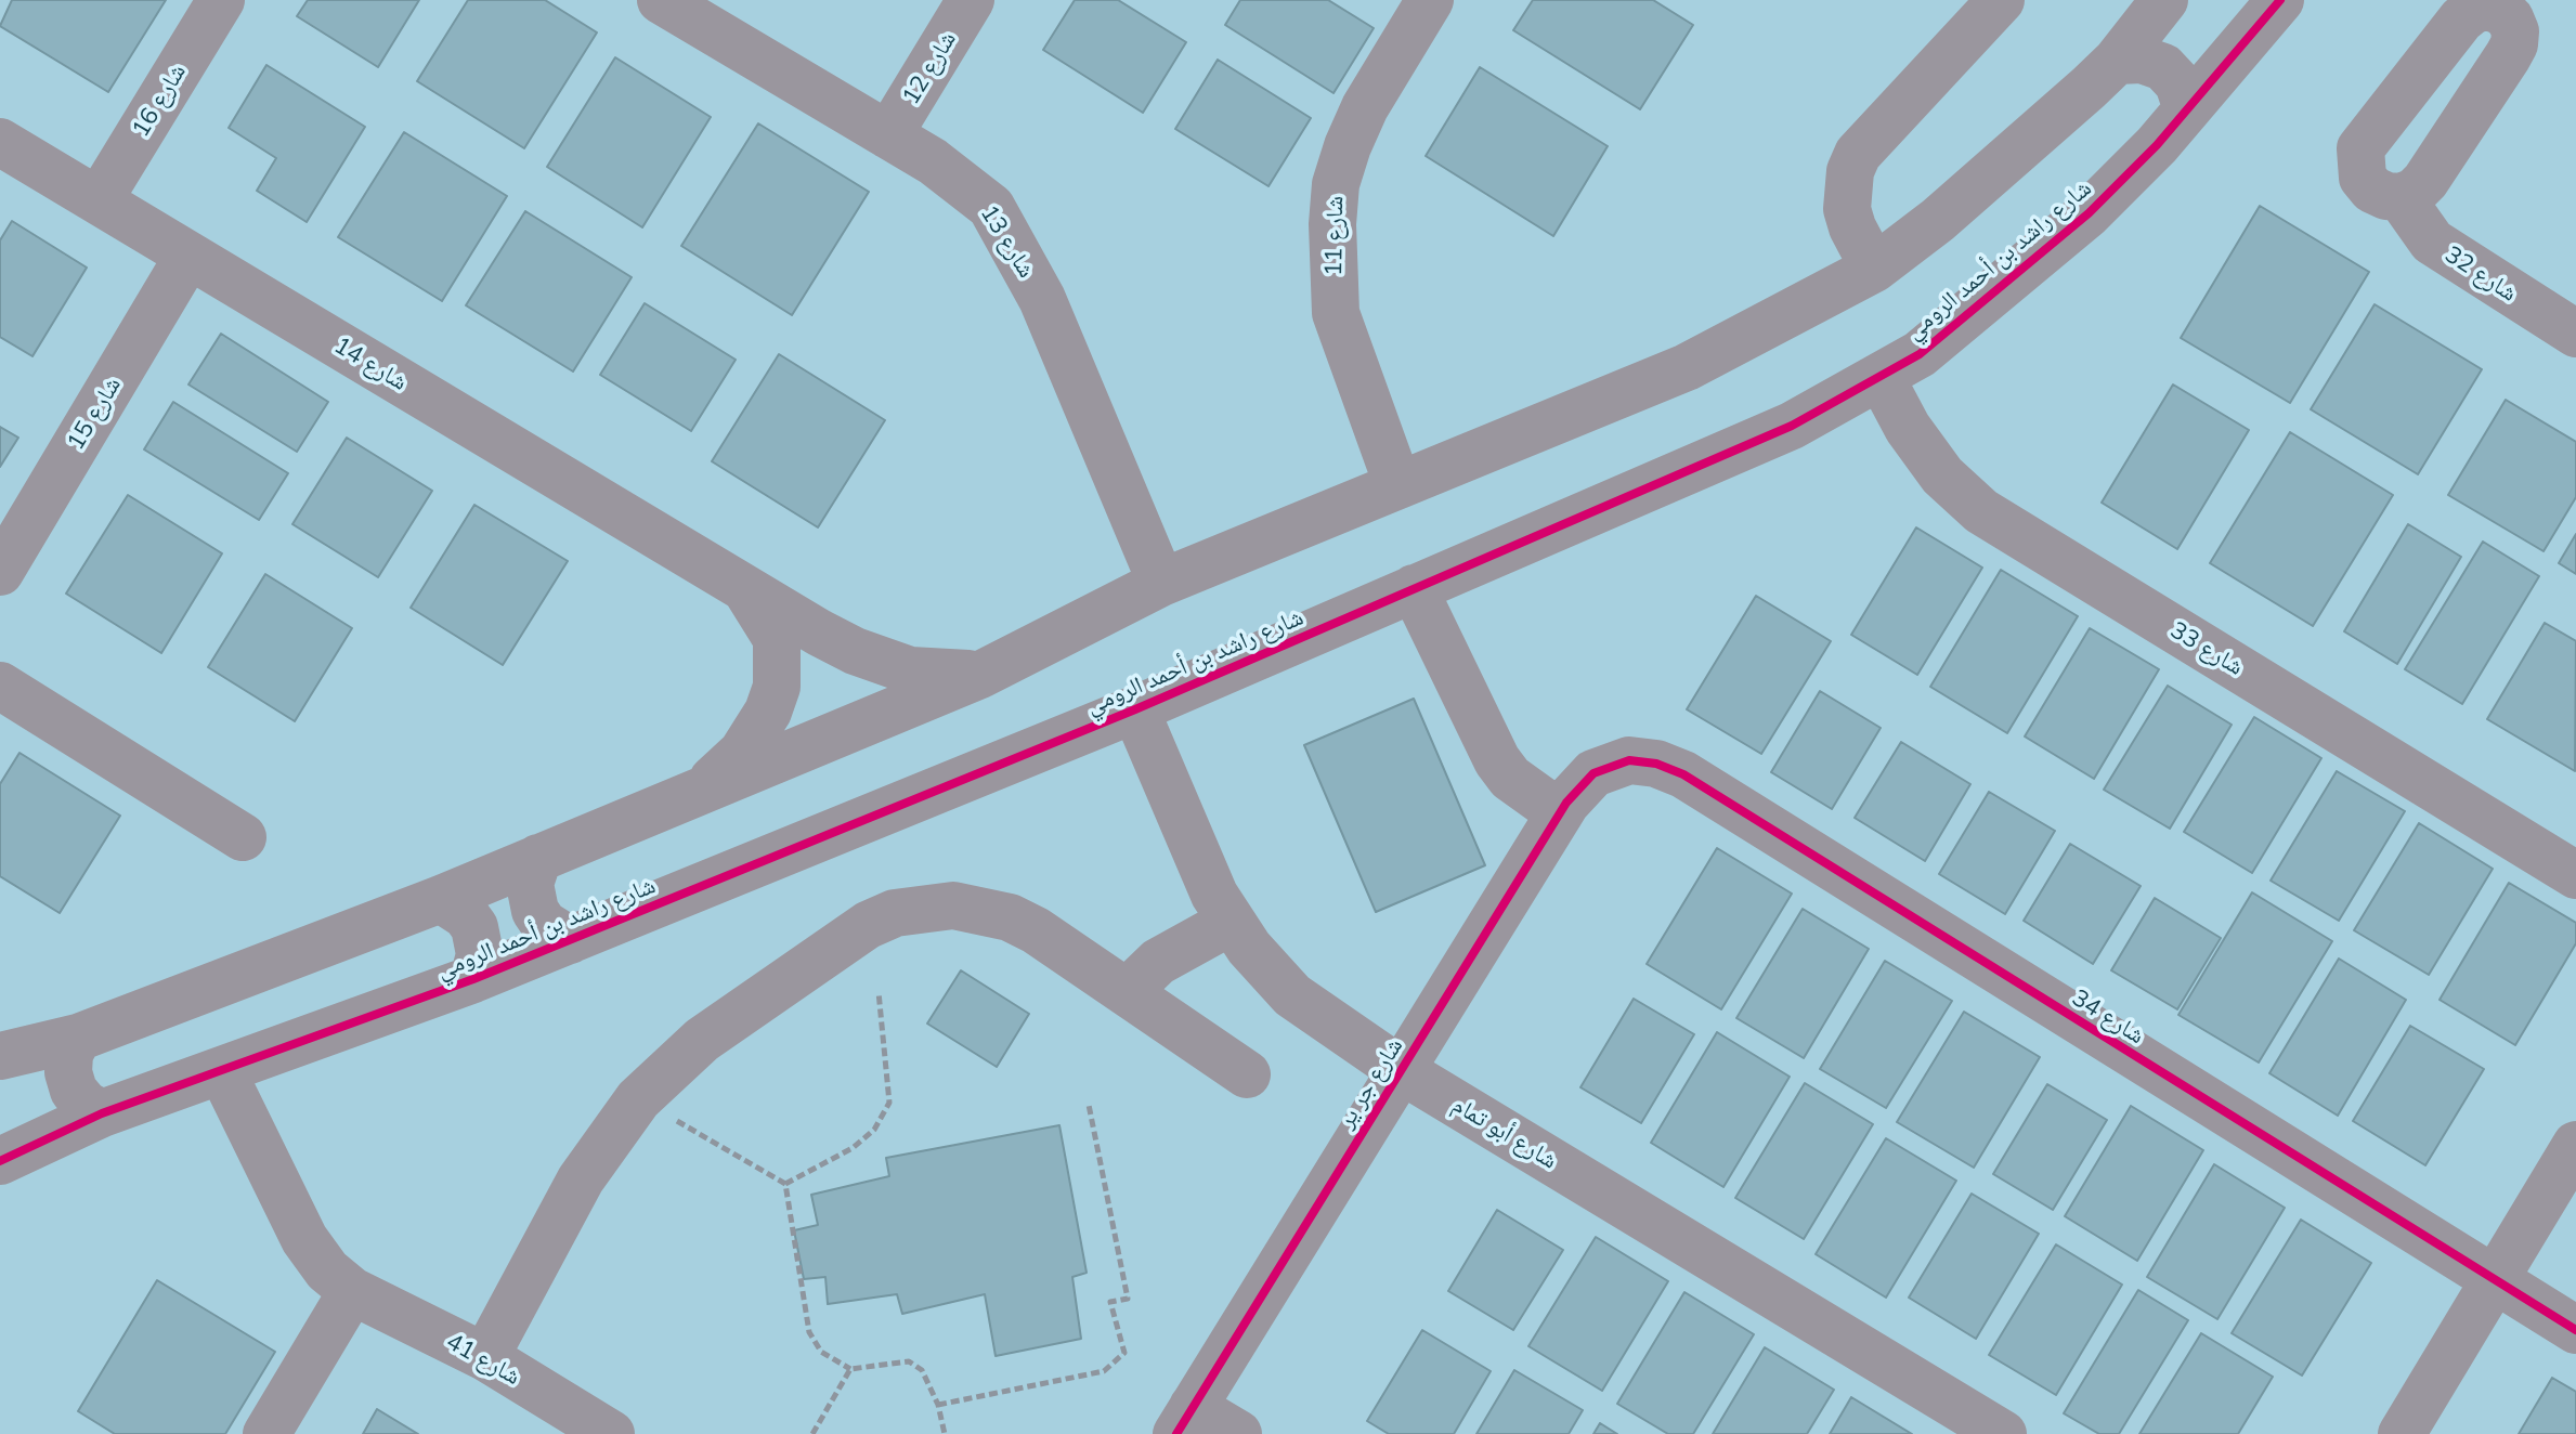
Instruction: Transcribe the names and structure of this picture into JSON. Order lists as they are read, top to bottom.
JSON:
{
  "streets": {
    "street": [
      "شارع 12",
      "شارع 16",
      "شارع 11",
      "شارع 13",
      "شارع راشد بن أحمد الرومي",
      "شارع 32",
      "شارع 14",
      "شارع 15",
      "شارع 33",
      "شارع 34",
      "شارع جر ير",
      "شارع أبو تمام",
      "شارع 41"
    ]
  },
  "crossings": [
    ["شارع 12", "شارع 13"],
    ["شارع 16", "شارع 14"],
    ["شارع راشد بن أحمد الرومي", "شارع 33"],
    ["شارع راشد بن أحمد الرومي", "شارع أبو تمام"],
    ["شارع راشد بن أحمد الرومي", "شارع 41"],
    ["شارع 14", "شارع 15"],
    ["شارع 34", "شارع جر ير"],
    ["شارع جر ير", "شارع أبو تمام"]
  ]
}
